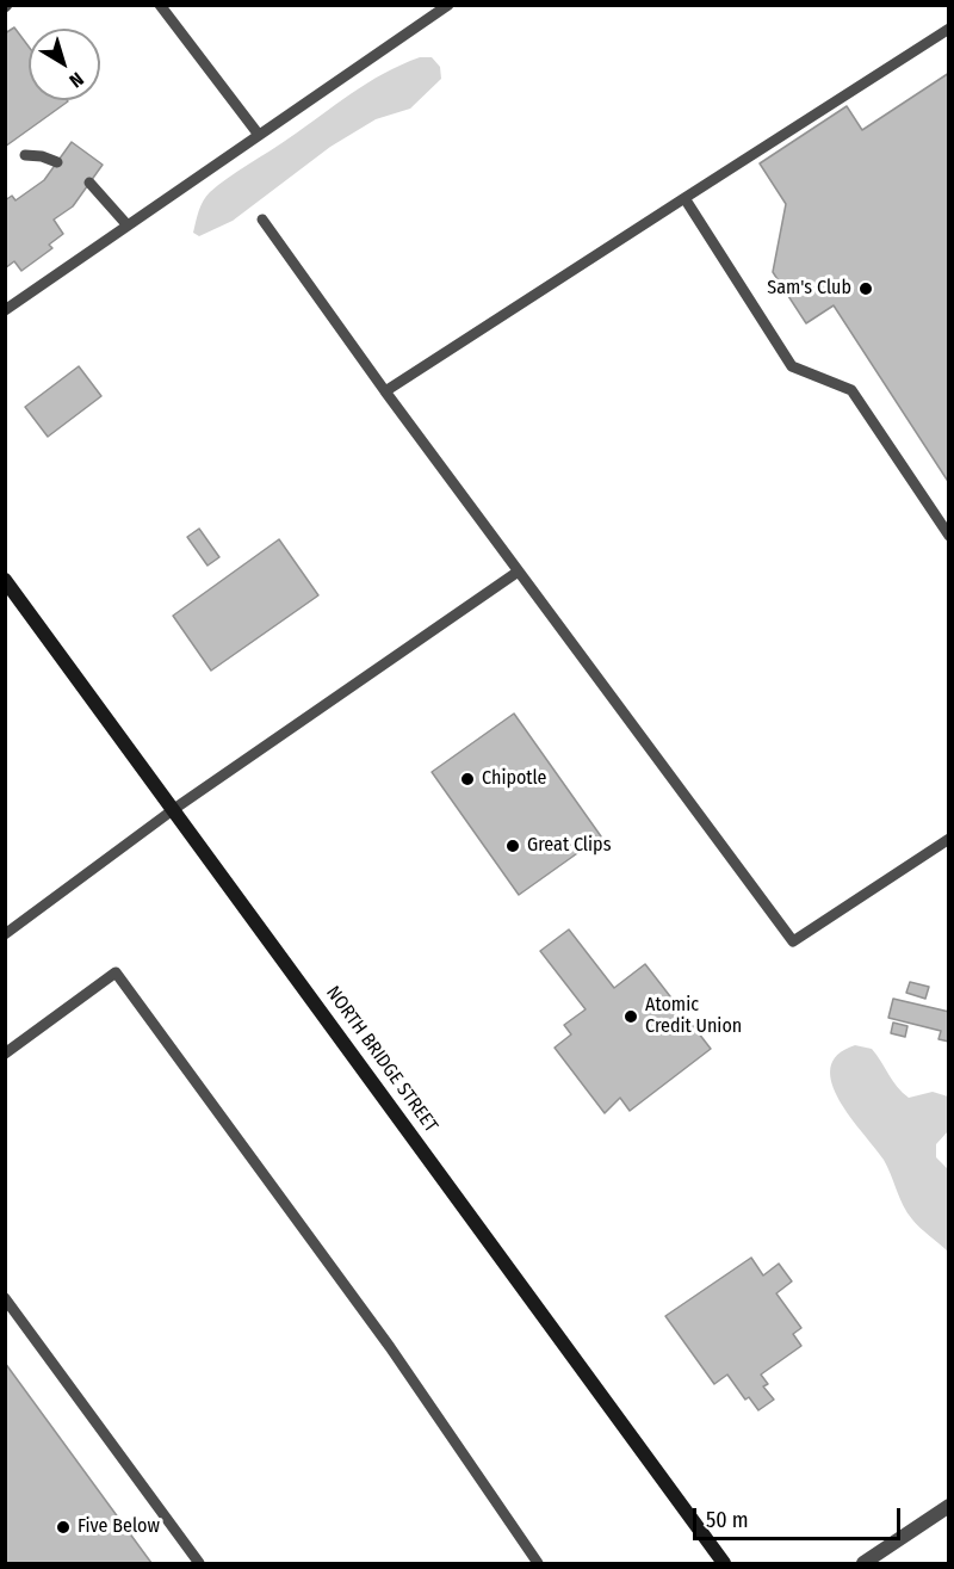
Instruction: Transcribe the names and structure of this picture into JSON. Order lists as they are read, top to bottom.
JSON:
{
  "streets": {
    "main road": ["NORTH BRIDGE STREET"]
  },
  "places": [
    "Sam's Club",
    "Chipotle",
    "Great Clips",
    "Atomic Credit Union",
    "Five Below"
  ],
  "scale_bar": "50 m",
  "north": "bottom right"
}
